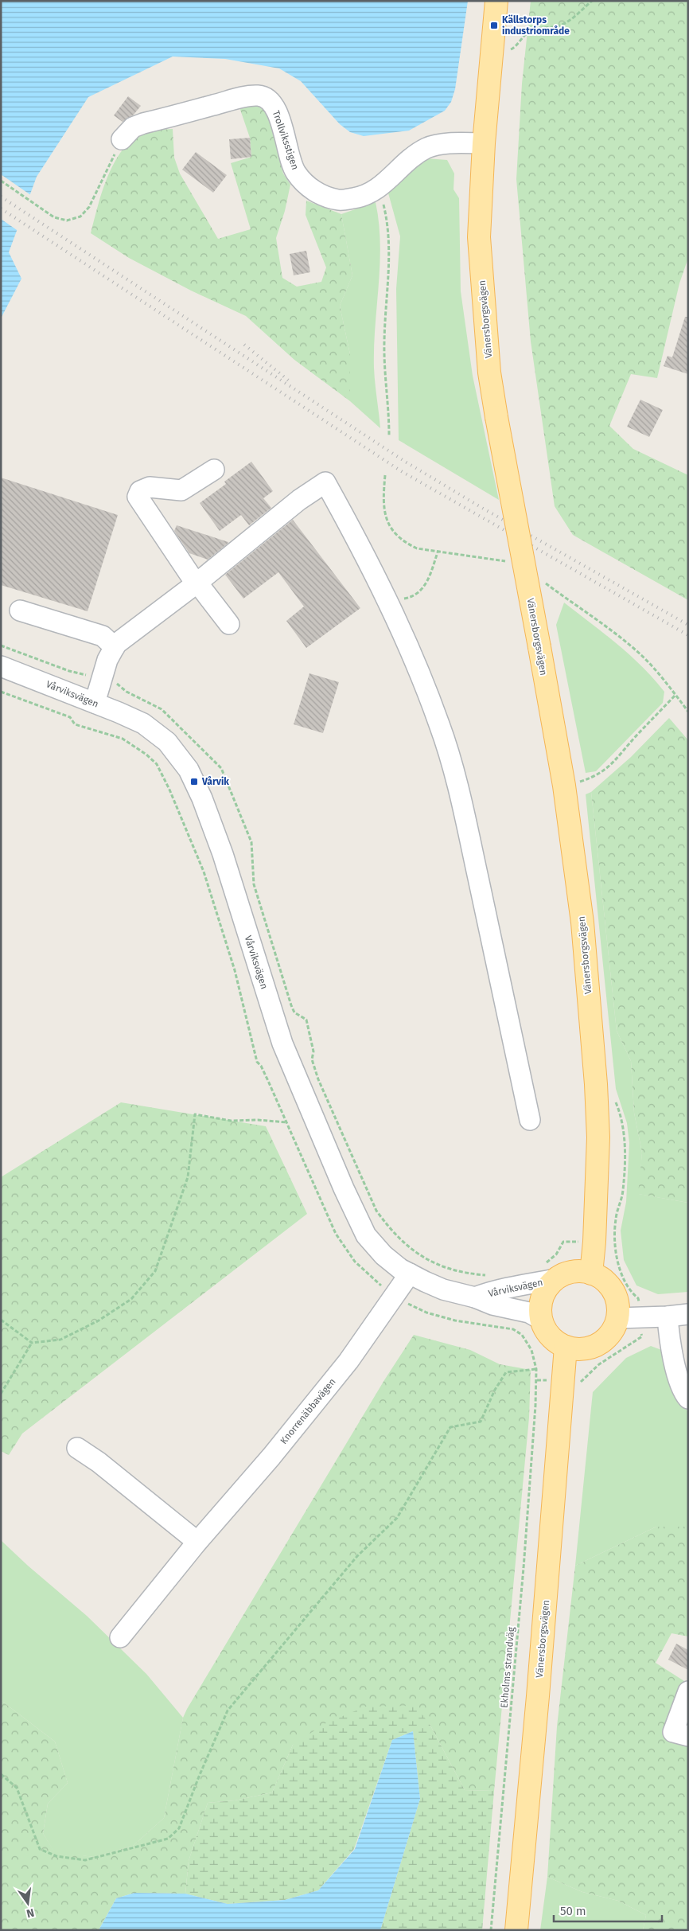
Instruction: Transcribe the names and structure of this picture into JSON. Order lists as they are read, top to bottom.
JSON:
{
  "streets": {
    "main road": ["Vänersborgsvägen"],
    "street": ["Trollviksstigen", "Vårviksvägen", "Knorrenäbbavägen"],
    "path": ["Ekholms strandväg"]
  },
  "crossings": [
    ["Trollviksstigen", "Vänersborgsvägen"],
    ["Vänersborgsvägen", "Vårviksvägen"],
    ["Vårviksvägen", "Knorrenäbbavägen"],
    ["Knorrenäbbavägen", "Ekholms strandväg"]
  ],
  "places": {
    "transit": ["Källstorps industriområde", "Vårvik"]
  },
  "scale_bar": "50 m",
  "north": "bottom"
}
